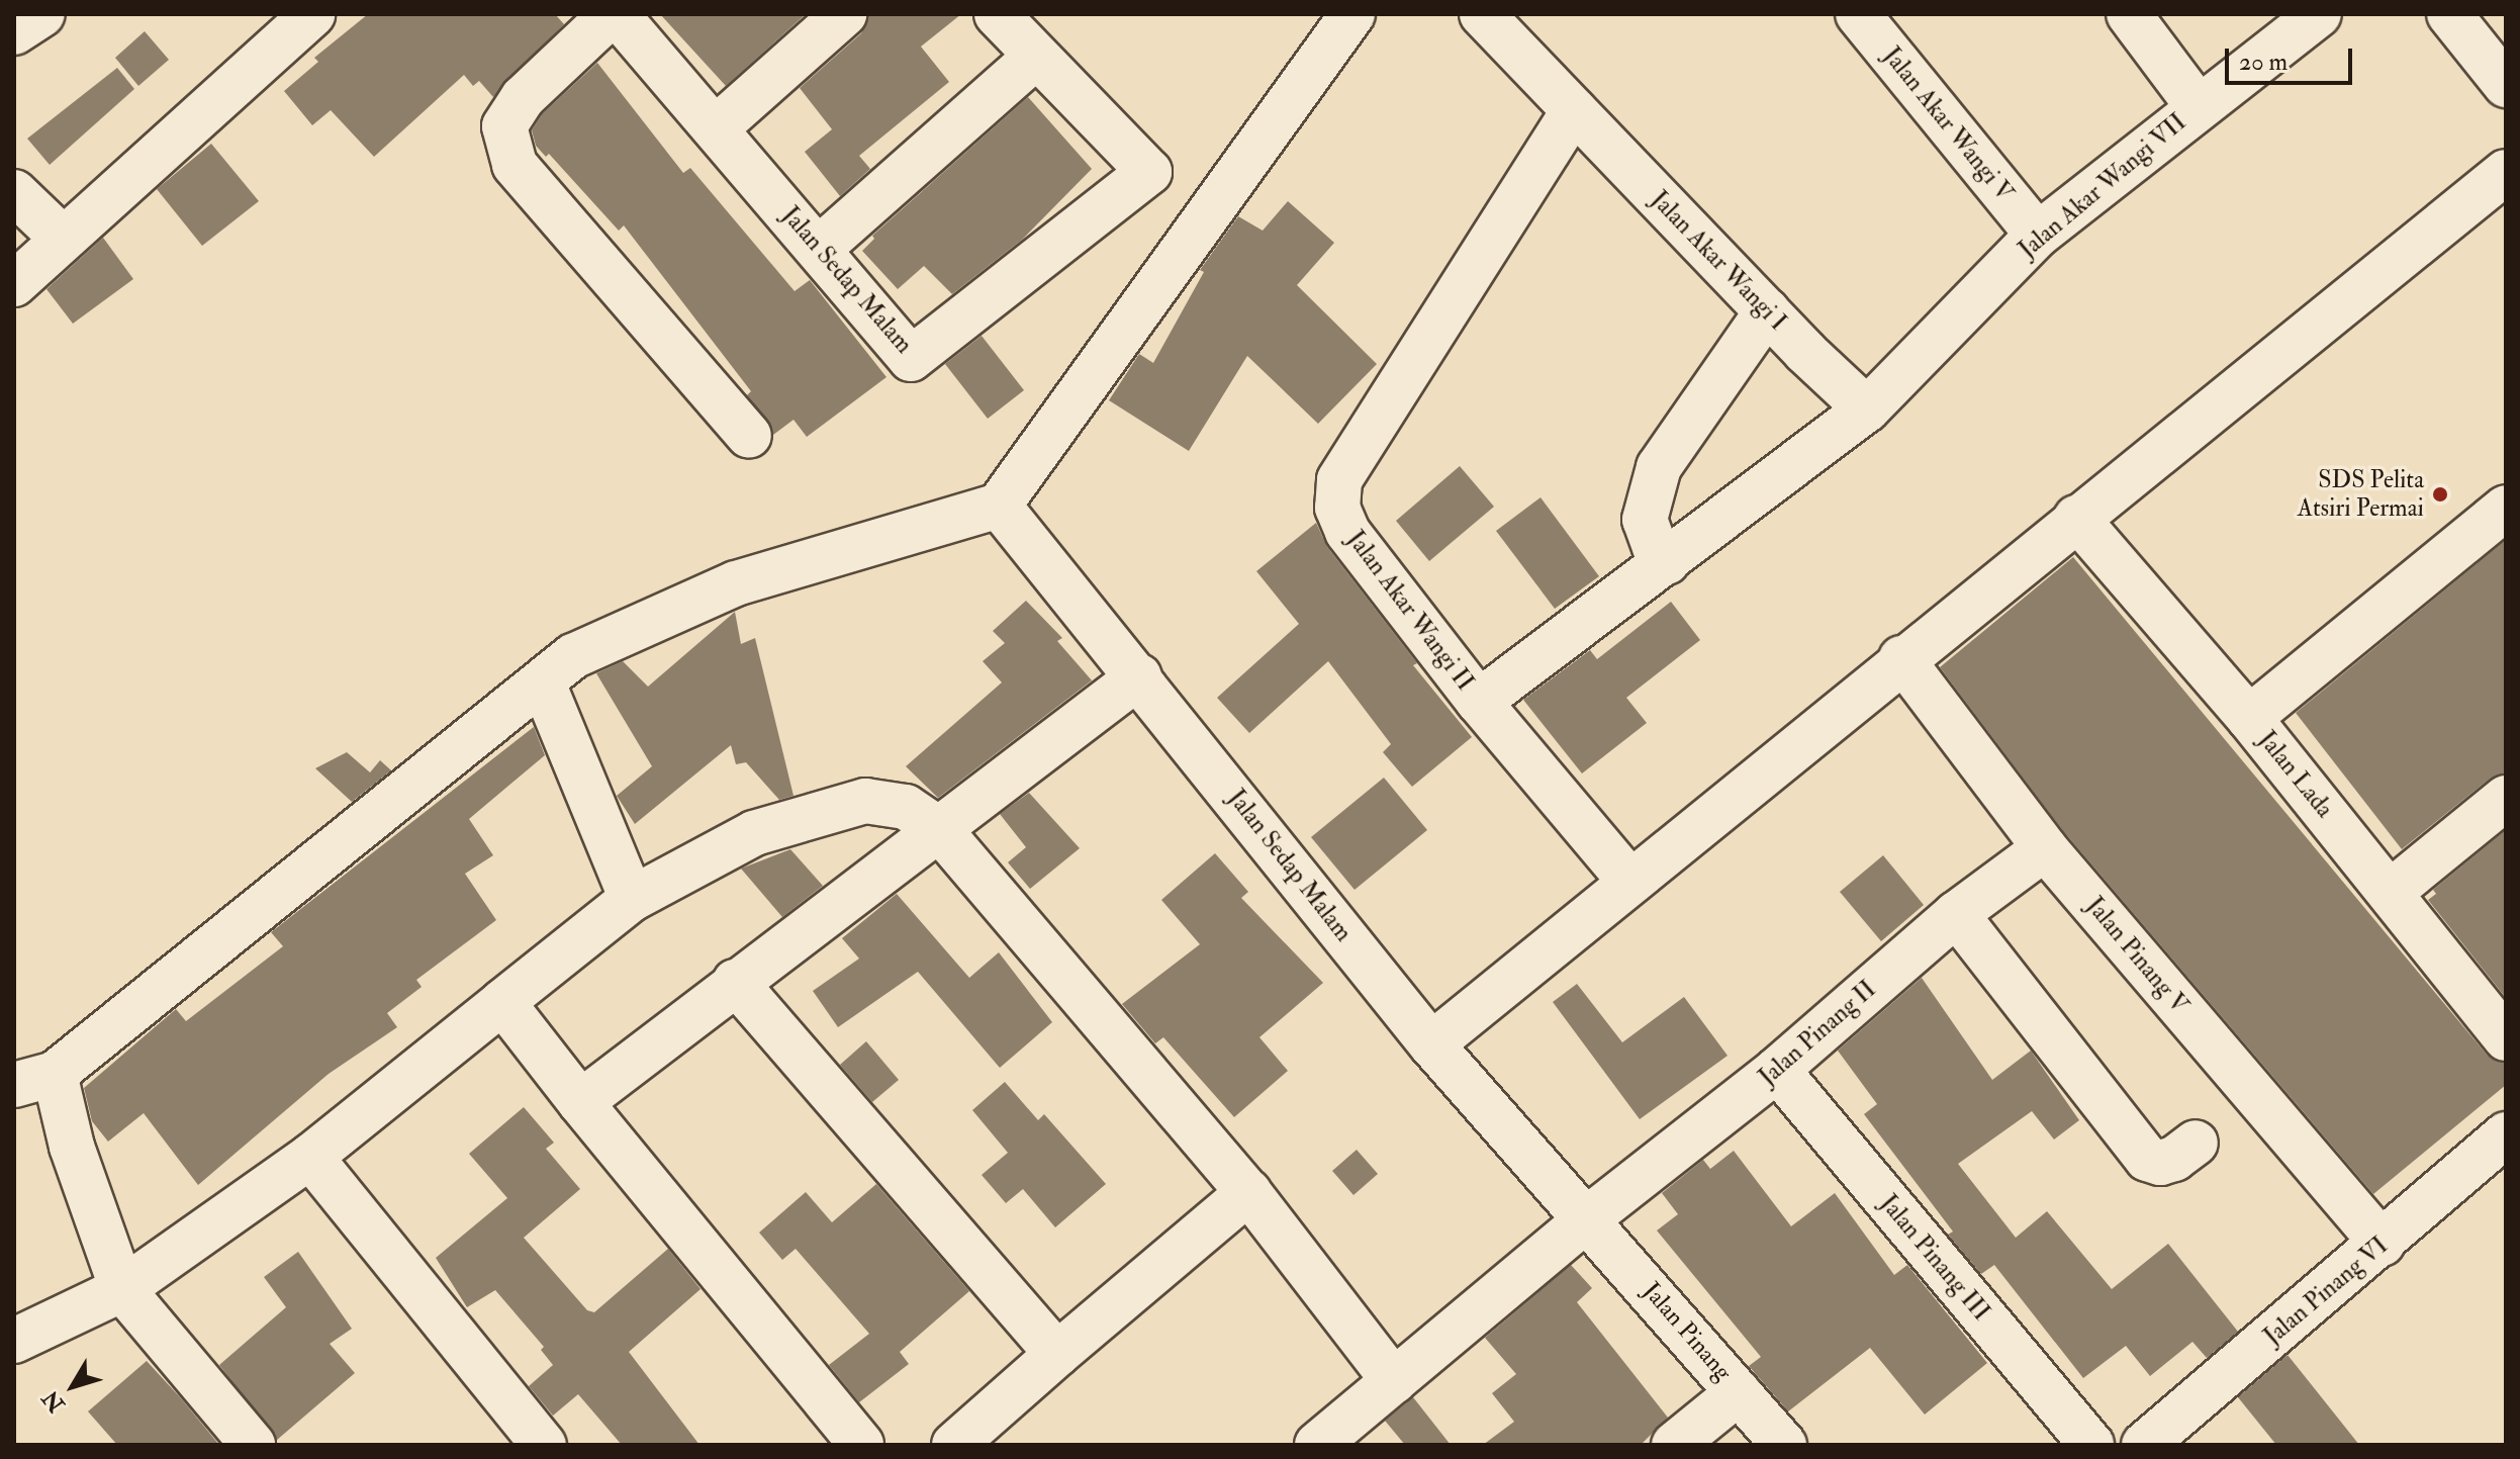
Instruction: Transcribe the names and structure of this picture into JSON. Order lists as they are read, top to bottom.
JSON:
{
  "streets": {
    "street": [
      "Jalan Akar Wangi V",
      "Jalan Akar Wangi VII",
      "Jalan Akar Wangi I",
      "Jalan Sedap Malam",
      "Jalan Akar Wangi II",
      "Jalan Lada",
      "Jalan Pinang V",
      "Jalan Pinang II",
      "Jalan Pinang III",
      "Jalan Pinang VI",
      "Jalan Pinang"
    ]
  },
  "crossings": [
    ["Jalan Akar Wangi V", "Jalan Akar Wangi VII"],
    ["Jalan Akar Wangi VII", "Jalan Akar Wangi I"],
    ["Jalan Akar Wangi VII", "Jalan Akar Wangi II"],
    ["Jalan Akar Wangi I", "Jalan Akar Wangi II"],
    ["Jalan Sedap Malam", "Jalan Pinang II"],
    ["Jalan Sedap Malam", "Jalan Pinang"],
    ["Jalan Pinang V", "Jalan Pinang II"],
    ["Jalan Pinang V", "Jalan Pinang VI"],
    ["Jalan Pinang II", "Jalan Pinang III"],
    ["Jalan Pinang II", "Jalan Pinang"]
  ],
  "places": ["SDS Pelita Atsiri Permai"],
  "scale_bar": "20 m",
  "north": "bottom left"
}
